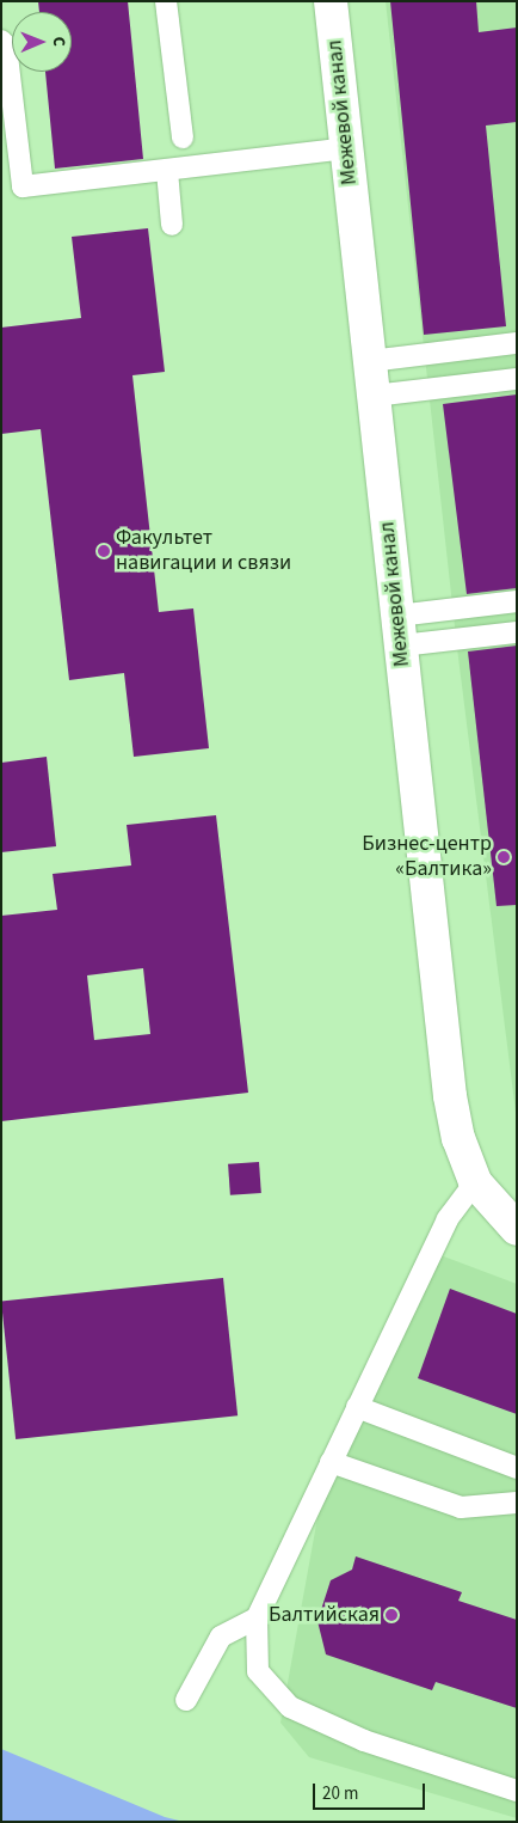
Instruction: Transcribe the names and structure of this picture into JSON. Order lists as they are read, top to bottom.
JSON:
{
  "streets": {
    "street": ["Межевой канал"]
  },
  "places": ["Факультет навигации и связи", "Бизнес-центр «Балтика»", "Балтийская"],
  "scale_bar": "20 m",
  "north": "right"
}
